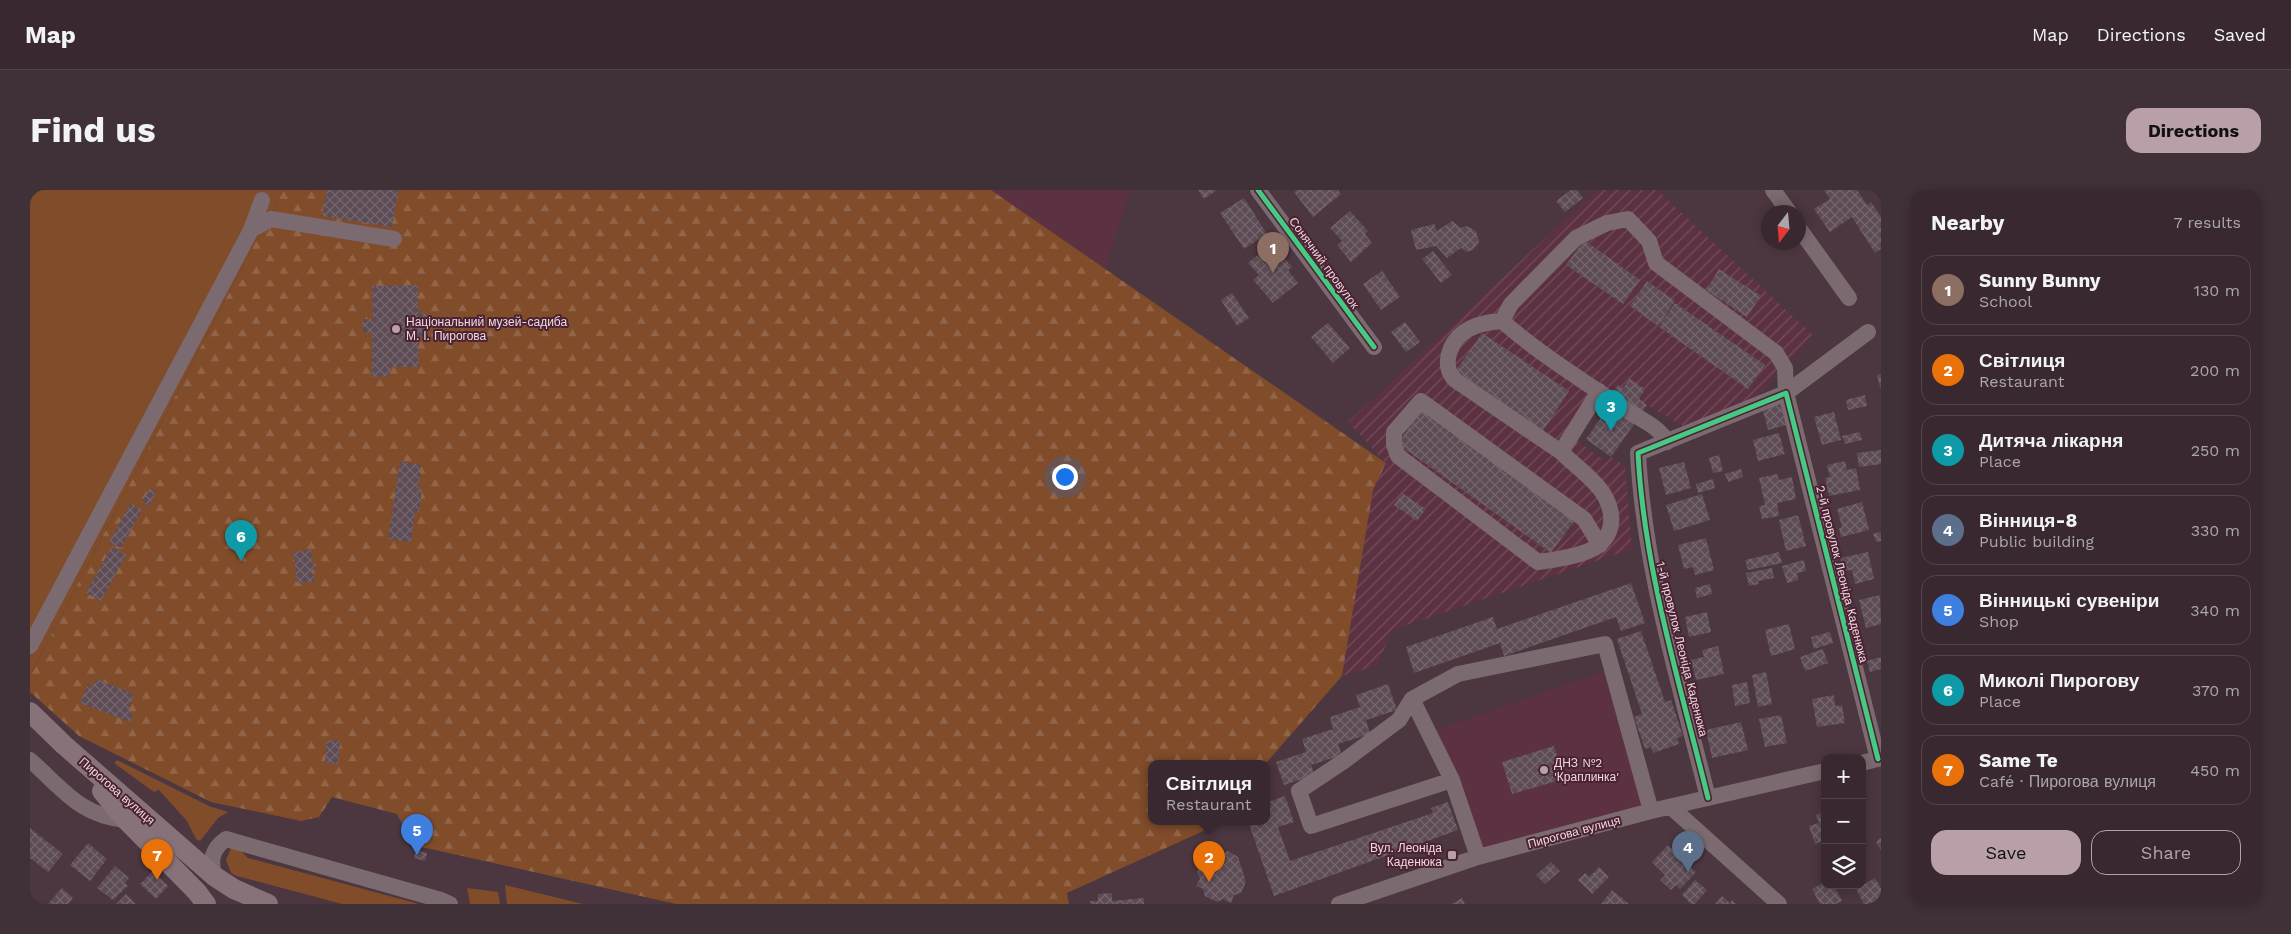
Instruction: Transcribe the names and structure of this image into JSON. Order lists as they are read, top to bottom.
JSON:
{
  "streets": {
    "main road": ["Пирогова вулиця"],
    "street": ["Сонячний провулок", "2-й провулок Леоніда Каденюка", "1-й провулок Леоніда Каденюка"]
  },
  "crossings": [
    ["2-й провулок Леоніда Каденюка", "1-й провулок Леоніда Каденюка"],
    ["1-й провулок Леоніда Каденюка", "Пирогова вулиця"]
  ],
  "places": {
    "other": ["Національний музей-садиба М. І. Пирогова", "ДНЗ №2 'Краплинка'"],
    "transit": ["Вул. Леоніда Каденюка"]
  },
  "north": "bottom",
  "page": {
    "header": "Map",
    "nav": ["Map", "Directions", "Saved"],
    "buttons": [
      "Directions",
      ["Save", "Share"]
    ],
    "title": "Find us",
    "heading": ["Nearby", "7 results"],
    "pins": [
      "1",
      "3",
      "6",
      "5",
      "4",
      "7",
      "2"
    ],
    "list": [
      {
        "mark": "1",
        "name": "Sunny Bunny",
        "note": "School",
        "value": "130 m"
      },
      {
        "mark": "2",
        "name": "Світлиця",
        "note": "Restaurant",
        "value": "200 m"
      },
      {
        "mark": "3",
        "name": "Дитяча лікарня",
        "note": "Place",
        "value": "250 m"
      },
      {
        "mark": "4",
        "name": "Вінниця-8",
        "note": "Public building",
        "value": "330 m"
      },
      {
        "mark": "5",
        "name": "Вінницькі сувеніри",
        "note": "Shop",
        "value": "340 m"
      },
      {
        "mark": "6",
        "name": "Миколі Пирогову",
        "note": "Place",
        "value": "370 m"
      },
      {
        "mark": "7",
        "name": "Same Te",
        "note": "Café · Пирогова вулиця",
        "value": "450 m"
      }
    ],
    "map_buttons": ["+", "−"],
    "popup": ["Світлиця", "Restaurant"]
  }
}
